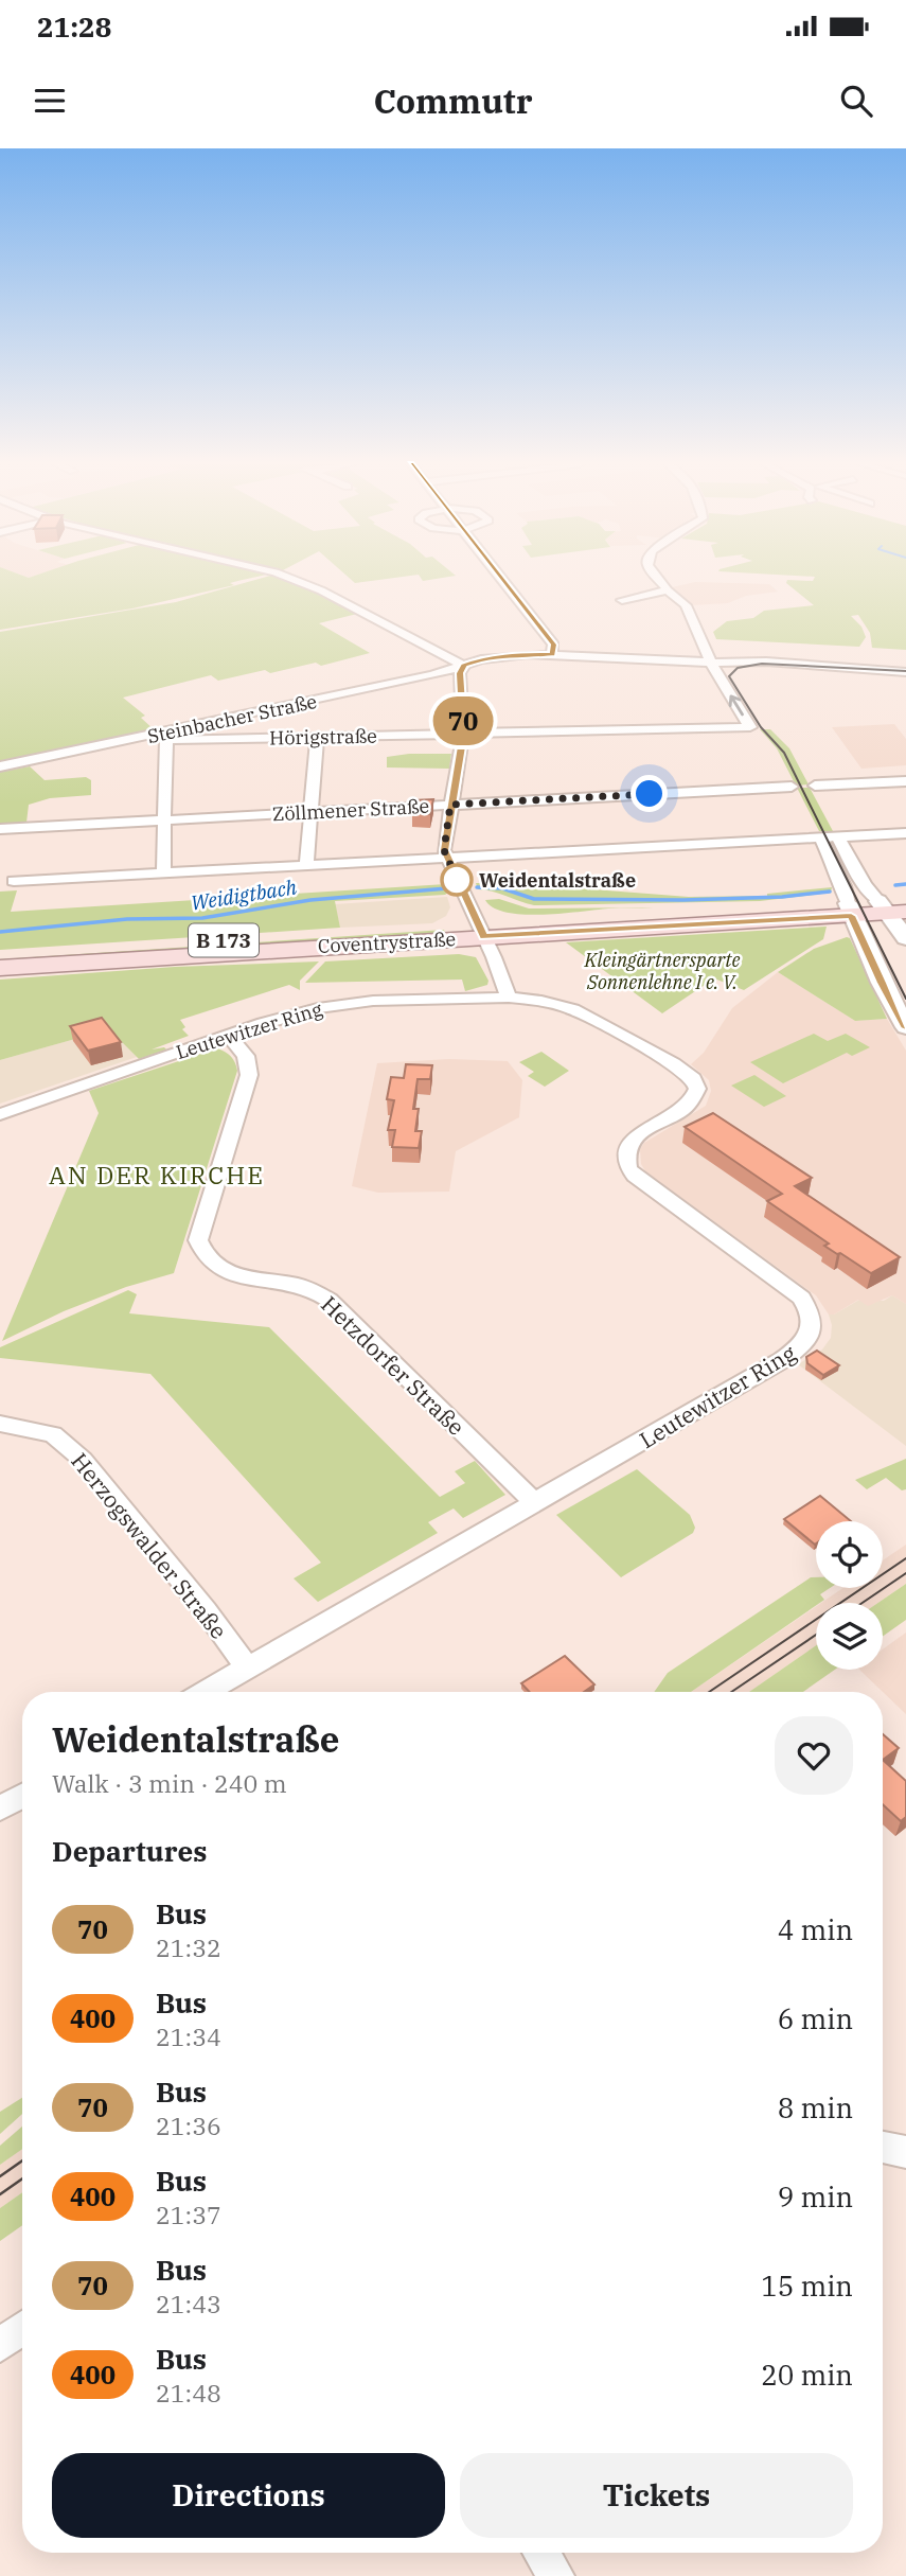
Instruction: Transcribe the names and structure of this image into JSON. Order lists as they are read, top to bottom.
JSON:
{
  "streets": {
    "main road": ["B 173", "Coventrystraße"],
    "street": [
      "Steinbacher Straße",
      "Hörigstraße",
      "Zöllmener Straße",
      "Leutewitzer Ring",
      "Hetzdorfer Straße",
      "Herzogswalder Straße"
    ]
  },
  "crossings": [
    ["Steinbacher Straße", "Hörigstraße"],
    ["Leutewitzer Ring", "Hetzdorfer Straße"],
    ["Leutewitzer Ring", "Herzogswalder Straße"]
  ],
  "districts": ["AN DER KIRCHE"],
  "water": ["Weidigtbach"],
  "parks": ["Kleingärtnersparte Sonnenlehne I e. V."],
  "places": ["Weidentalstraße"],
  "lines": ["bus line 70"],
  "page": {
    "status": "21:28",
    "header": "Commutr",
    "on_map": "70",
    "heading": [
      ["Weidentalstraße", "Walk · 3 min · 240 m"],
      "Departures"
    ],
    "list": [
      {
        "mark": "70",
        "name": "Bus",
        "note": "21:32",
        "value": "4 min"
      },
      {
        "mark": "400",
        "name": "Bus",
        "note": "21:34",
        "value": "6 min"
      },
      {
        "mark": "70",
        "name": "Bus",
        "note": "21:36",
        "value": "8 min"
      },
      {
        "mark": "400",
        "name": "Bus",
        "note": "21:37",
        "value": "9 min"
      },
      {
        "mark": "70",
        "name": "Bus",
        "note": "21:43",
        "value": "15 min"
      },
      {
        "mark": "400",
        "name": "Bus",
        "note": "21:48",
        "value": "20 min"
      }
    ],
    "buttons": ["Directions", "Tickets"]
  }
}
